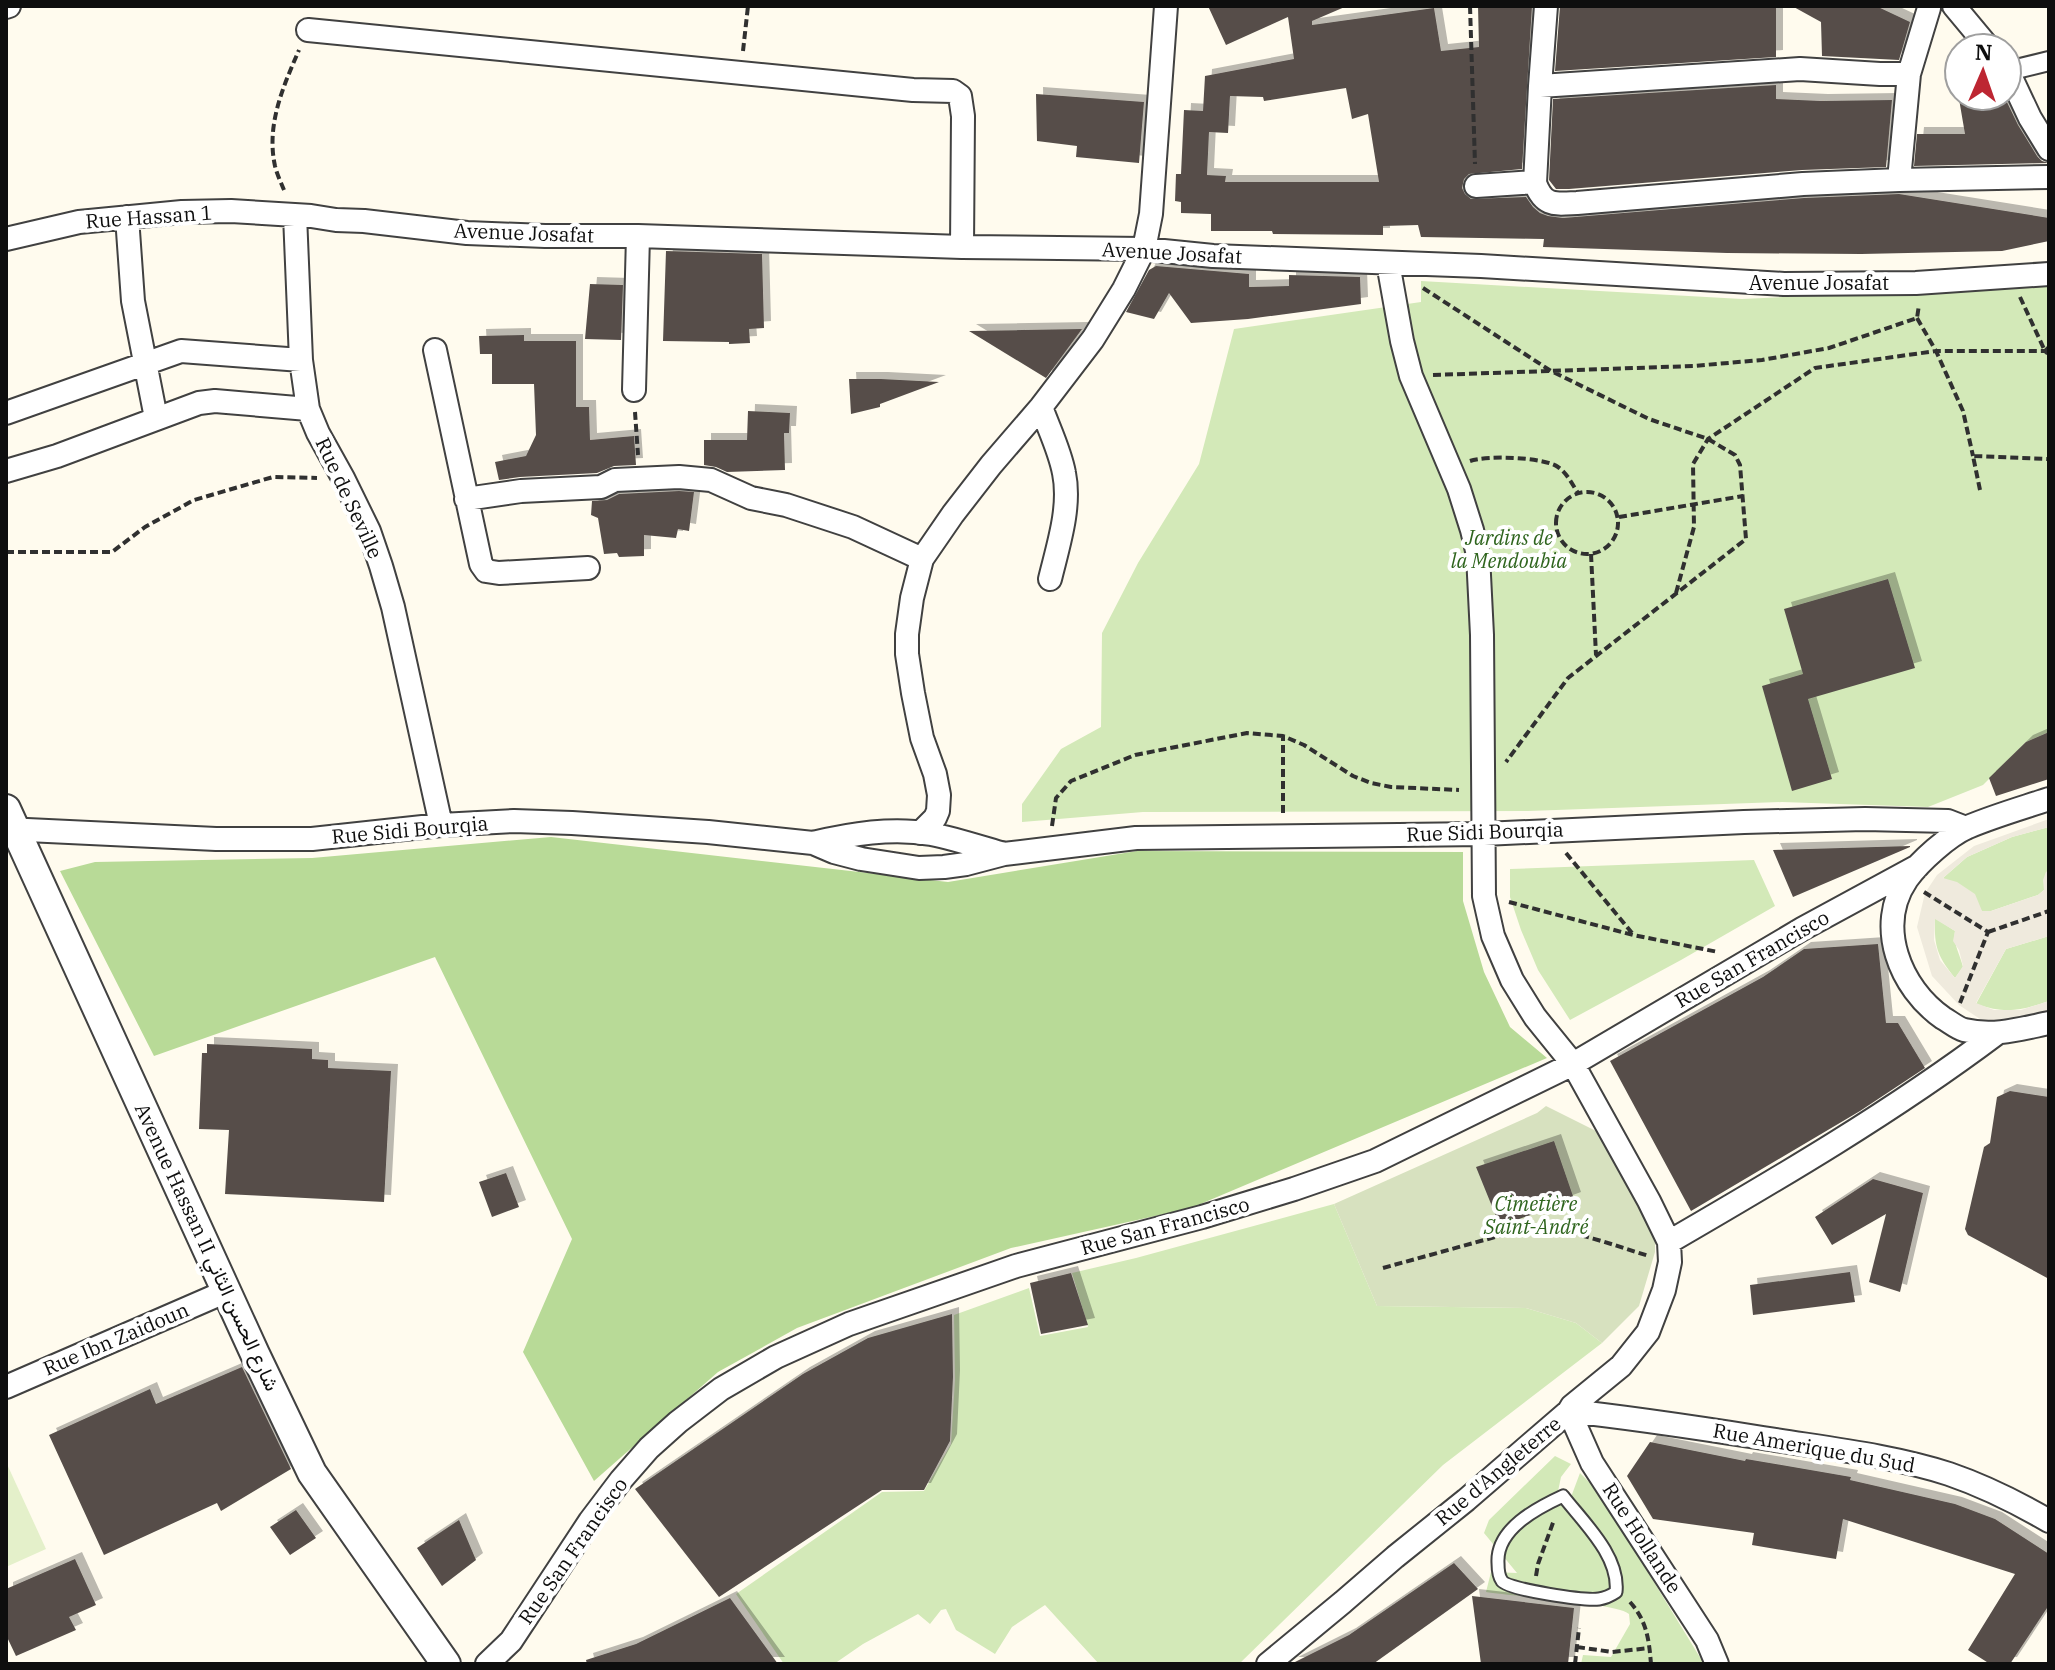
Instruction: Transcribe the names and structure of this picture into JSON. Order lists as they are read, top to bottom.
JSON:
{
  "streets": {
    "street": [
      "Rue Hassan 1",
      "Avenue Josafat",
      "Rue de Seville",
      "Rue Sidi Bourqia",
      "Rue San Francisco",
      "Avenue Hassan II شارع الحسن الثاني",
      "Rue Ibn Zaidoun",
      "Rue Amerique du Sud",
      "Rue d'Angleterre",
      "Rue Hollande"
    ]
  },
  "crossings": [
    ["Rue Hassan 1", "Avenue Josafat"],
    ["Rue Hassan 1", "Rue de Seville"],
    ["Avenue Josafat", "Rue de Seville"],
    ["Rue de Seville", "Rue Sidi Bourqia"],
    ["Rue Sidi Bourqia", "Rue San Francisco"],
    ["Rue Sidi Bourqia", "Avenue Hassan II شارع الحسن الثاني"],
    ["Avenue Hassan II شارع الحسن الثاني", "Rue Ibn Zaidoun"],
    ["Rue Amerique du Sud", "Rue d'Angleterre"],
    ["Rue Amerique du Sud", "Rue Hollande"],
    ["Rue d'Angleterre", "Rue Hollande"]
  ],
  "parks": ["Jardins de la Mendoubia", "Cimetière Saint-André"],
  "north": "top"
}
